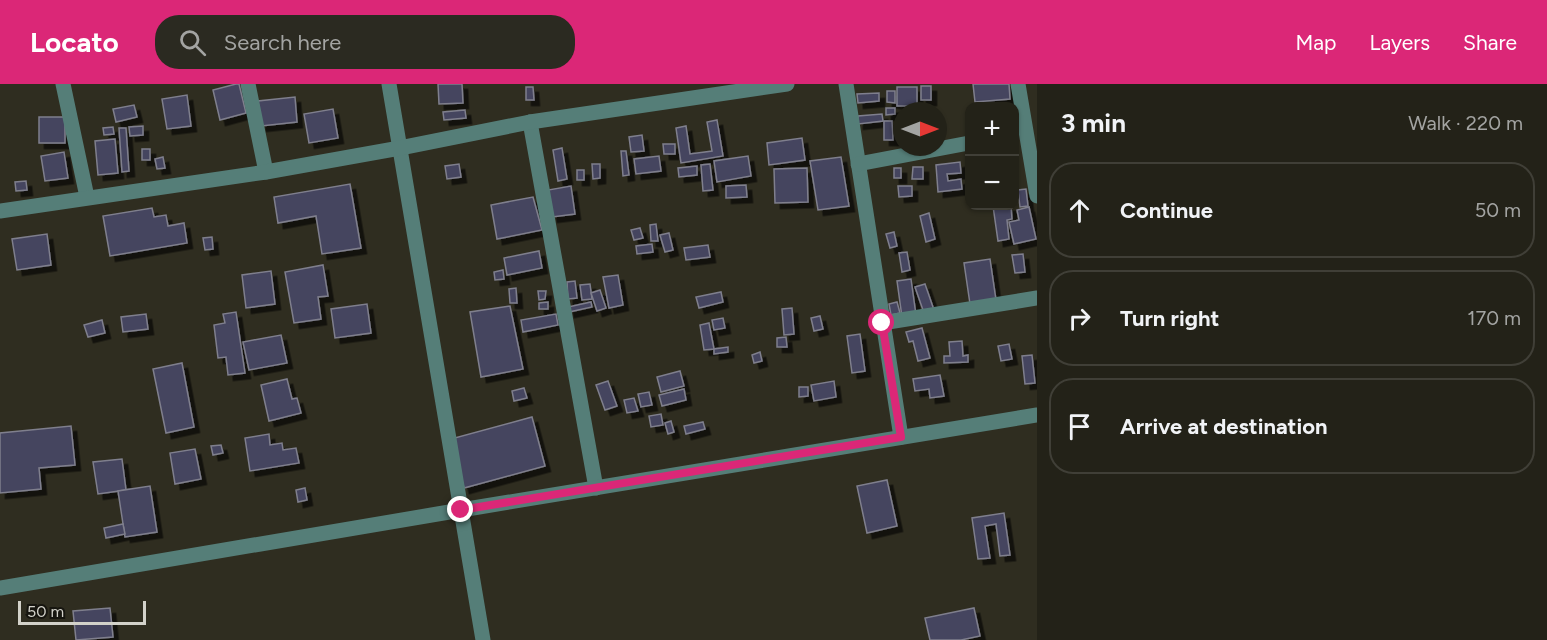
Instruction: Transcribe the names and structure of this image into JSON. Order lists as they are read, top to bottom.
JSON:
{
  "scale_bar": "50 m",
  "north": "right",
  "page": {
    "header": "Locato",
    "search": "Search here",
    "nav": ["Map", "Layers", "Share"],
    "heading": ["3 min", "Walk · 220 m"],
    "map_buttons": ["+", "−"],
    "list": [
      ["Continue", "50 m"],
      ["Turn right", "170 m"],
      "Arrive at destination"
    ],
    "scale": "50 m"
  }
}
